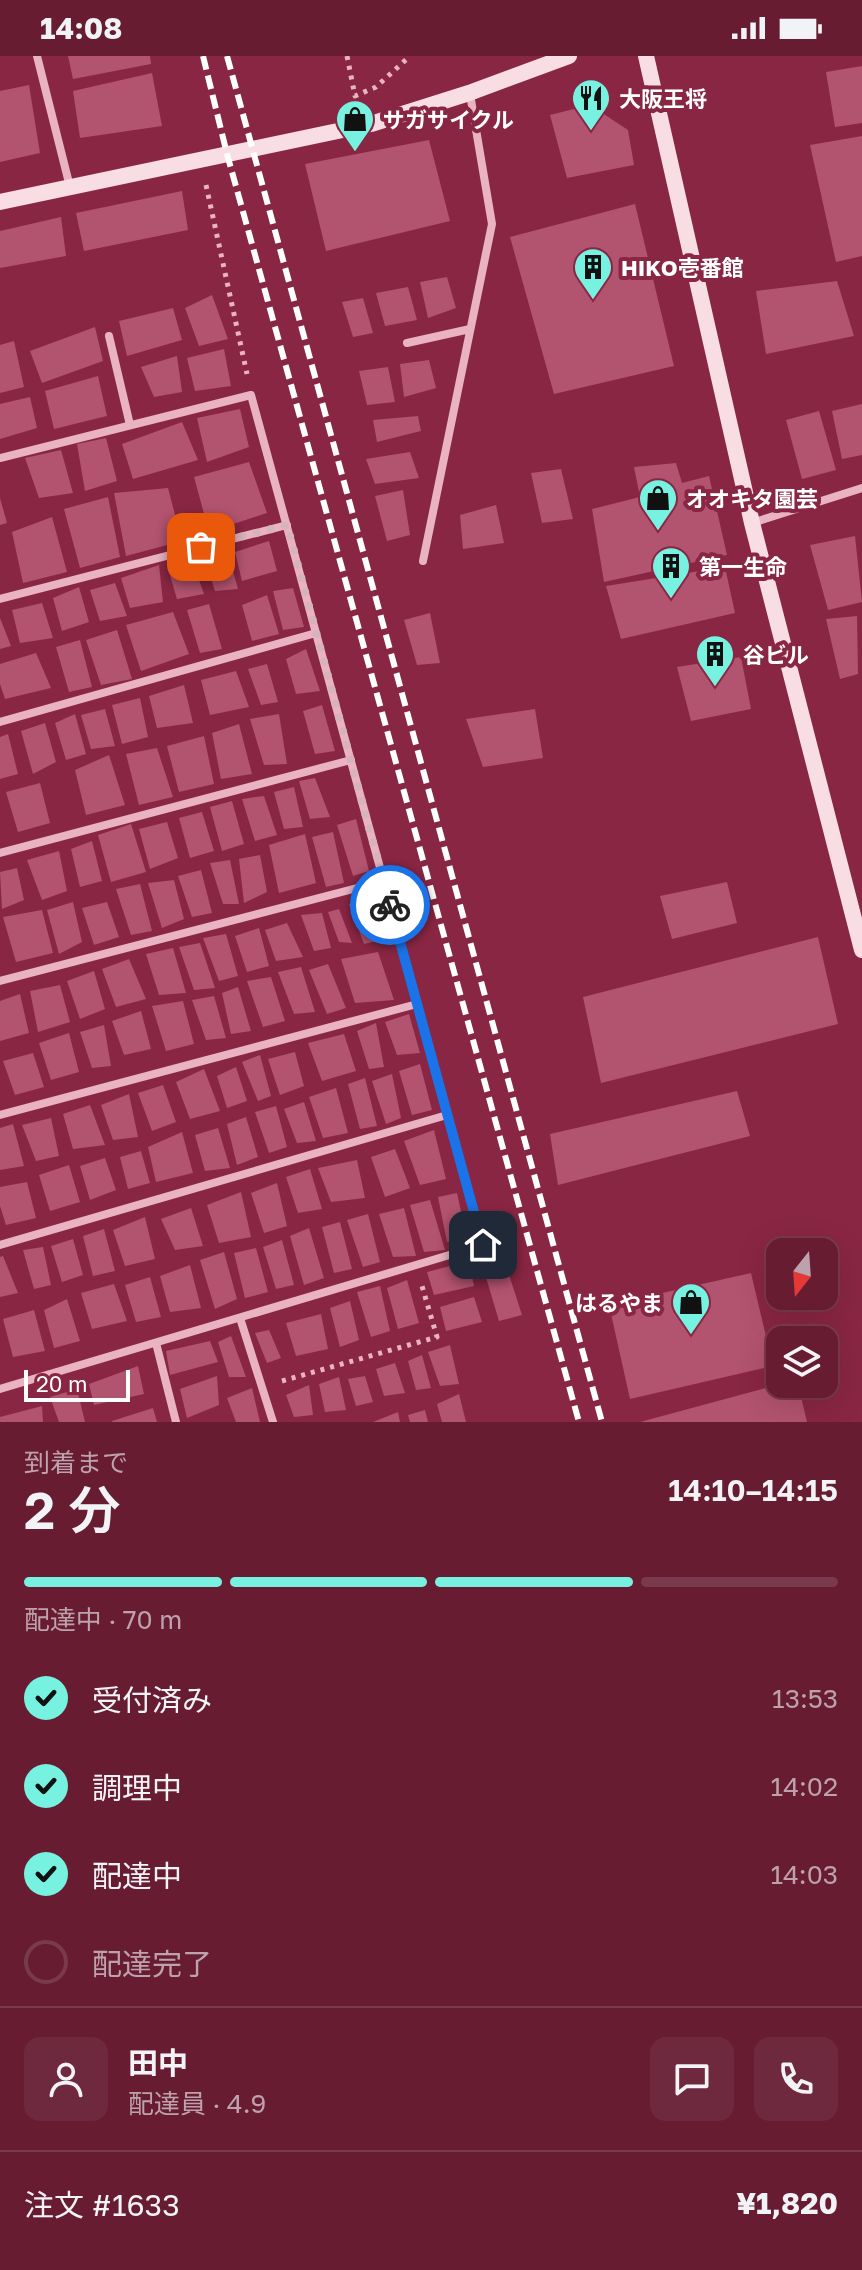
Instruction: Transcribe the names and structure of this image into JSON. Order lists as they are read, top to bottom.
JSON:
{
  "places": {
    "restaurant": ["大阪王将"],
    "shop": ["サガサイクル", "オオキタ園芸", "はるやま"],
    "building": ["HIKO壱番館", "第一生命", "谷ビル"]
  },
  "scale_bar": "20 m",
  "north": "bottom",
  "page": {
    "status": "14:08",
    "scale": "20 m",
    "heading": ["2 分", "到着まで", "14:10–14:15"],
    "panel": [
      "田中",
      "配達員 · 4.9",
      "注文 #1633",
      "¥1,820"
    ],
    "bar": "配達中 · 70 m",
    "list": [
      ["受付済み", "13:53"],
      ["調理中", "14:02"],
      ["配達中", "14:03"],
      "配達完了"
    ]
  }
}
